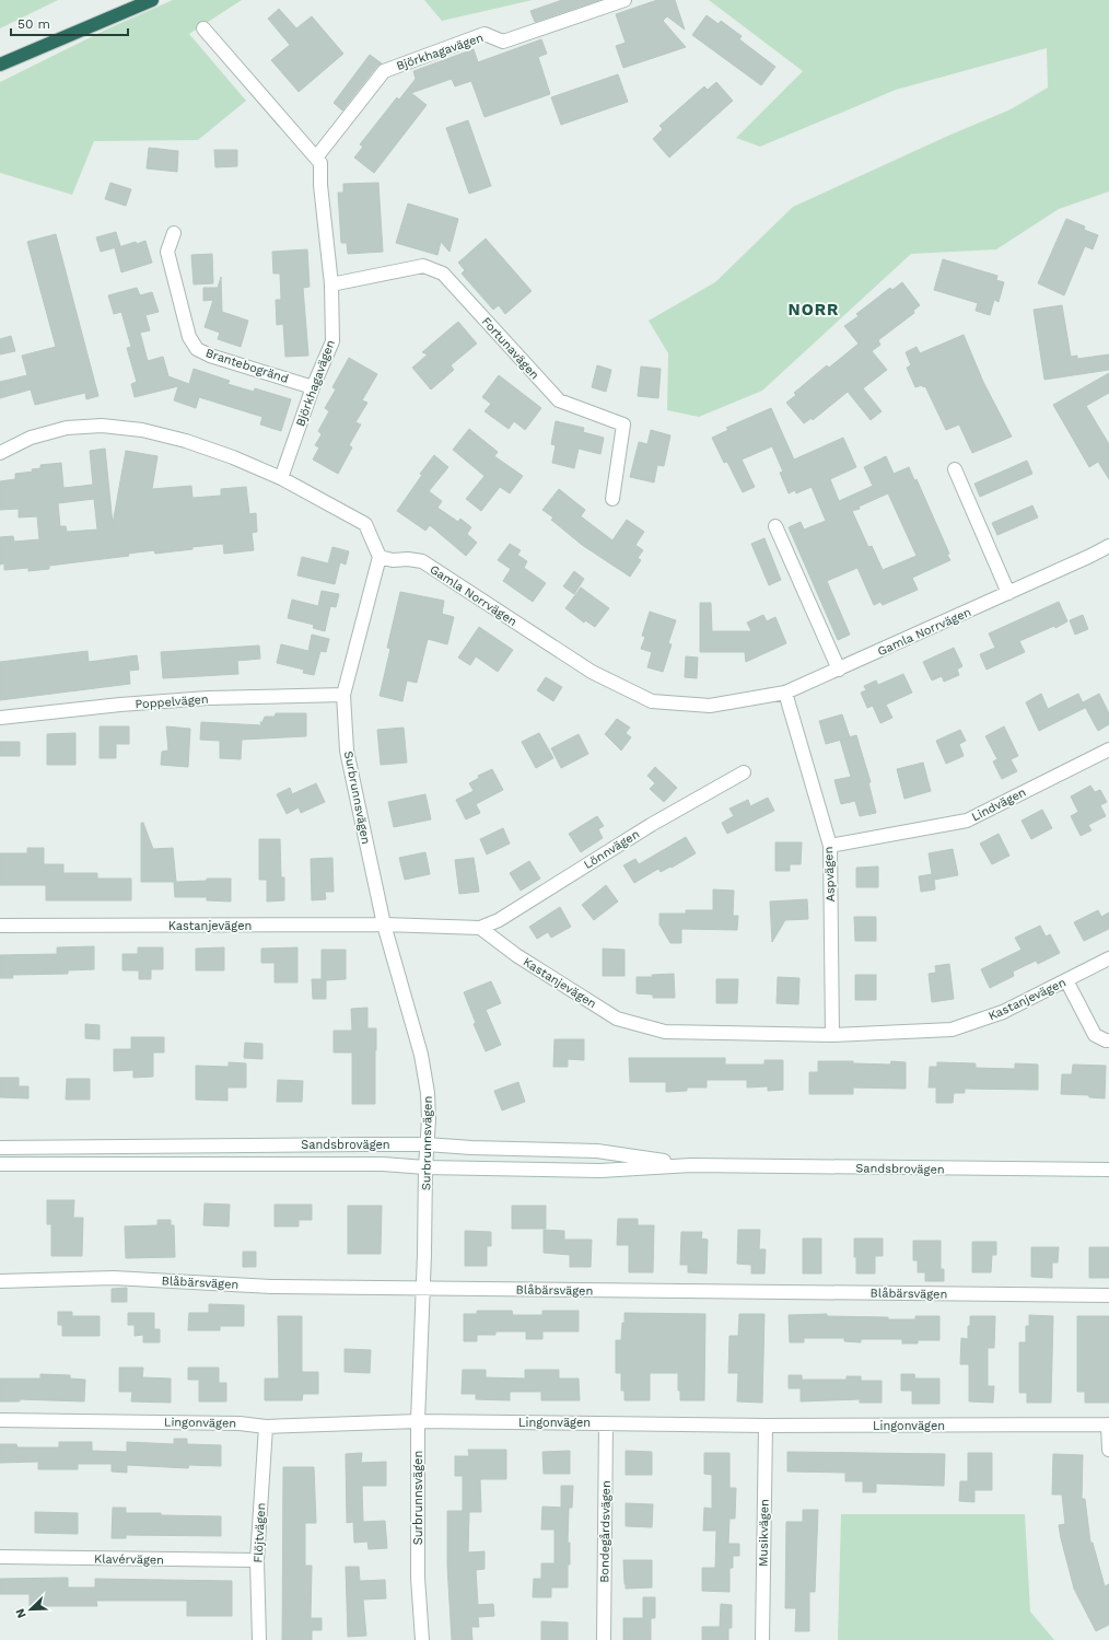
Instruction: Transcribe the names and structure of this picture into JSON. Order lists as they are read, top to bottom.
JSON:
{
  "streets": {
    "street": [
      "Björkhagavägen",
      "Fortunavägen",
      "Brantebogränd",
      "Gamla Norrvägen",
      "Poppelvägen",
      "Surbrunnsvägen",
      "Lindvägen",
      "Lönnvägen",
      "Aspvägen",
      "Kastanjevägen",
      "Sandsbrovägen",
      "Blåbärsvägen",
      "Lingonvägen",
      "Bondegårdsvägen",
      "Flöjtvägen",
      "Musikvägen",
      "Klavérvägen"
    ]
  },
  "crossings": [
    ["Björkhagavägen", "Fortunavägen"],
    ["Björkhagavägen", "Brantebogränd"],
    ["Gamla Norrvägen", "Surbrunnsvägen"],
    ["Gamla Norrvägen", "Aspvägen"],
    ["Poppelvägen", "Surbrunnsvägen"],
    ["Surbrunnsvägen", "Kastanjevägen"],
    ["Surbrunnsvägen", "Sandsbrovägen"],
    ["Surbrunnsvägen", "Blåbärsvägen"],
    ["Surbrunnsvägen", "Lingonvägen"],
    ["Lindvägen", "Aspvägen"],
    ["Lönnvägen", "Kastanjevägen"],
    ["Aspvägen", "Kastanjevägen"],
    ["Lingonvägen", "Bondegårdsvägen"],
    ["Lingonvägen", "Flöjtvägen"],
    ["Lingonvägen", "Musikvägen"],
    ["Flöjtvägen", "Klavérvägen"]
  ],
  "districts": ["NORR"],
  "scale_bar": "50 m",
  "north": "bottom left"
}
